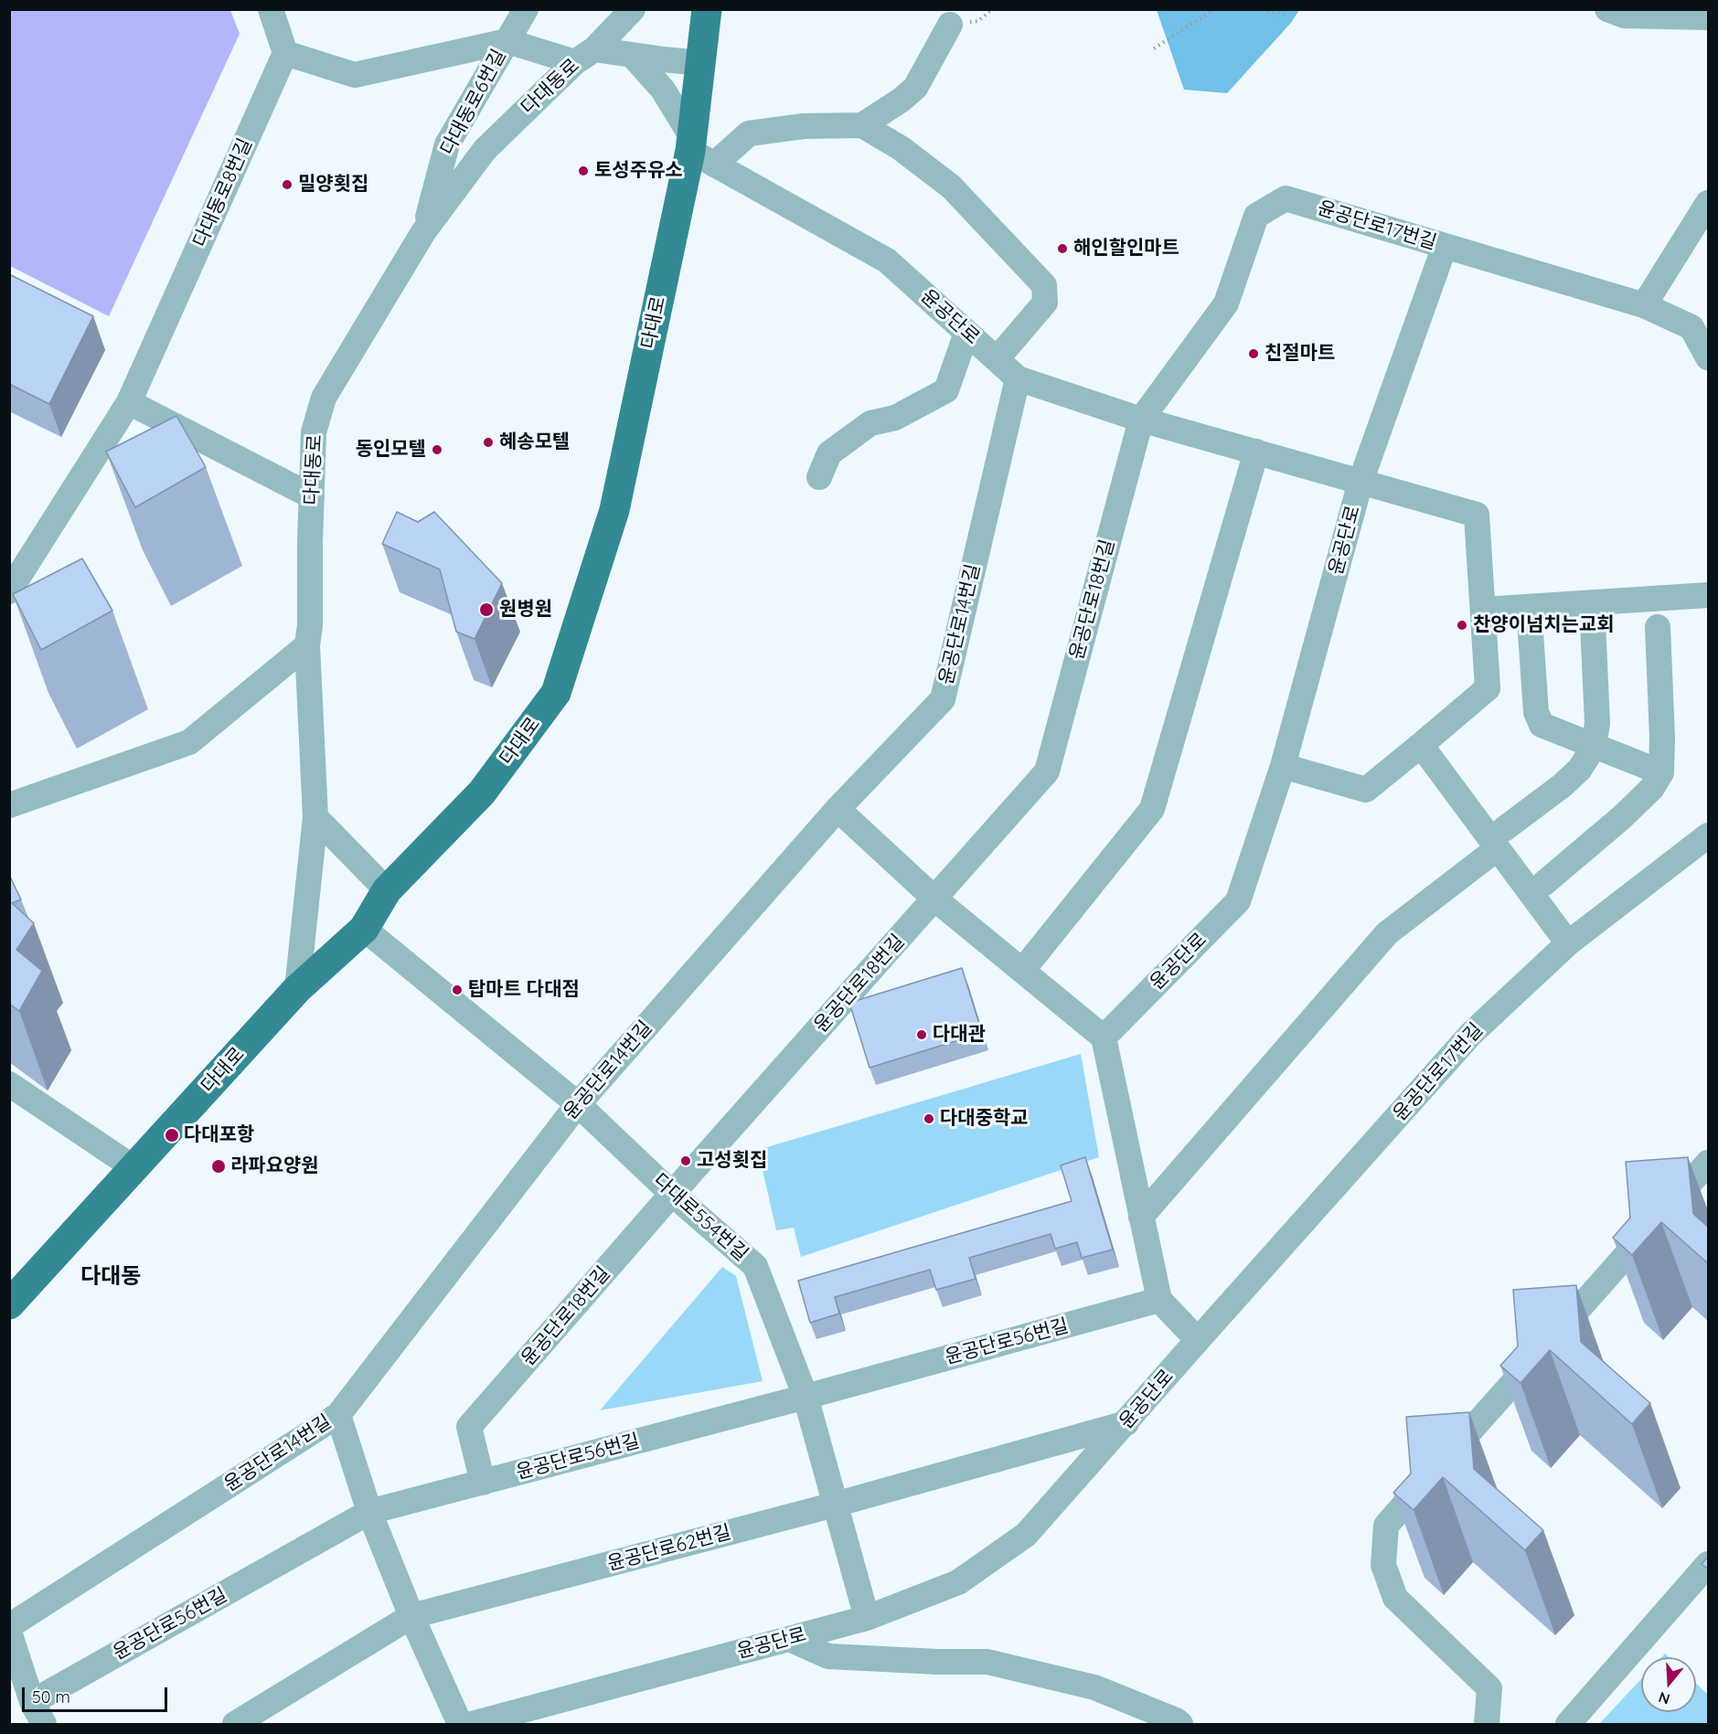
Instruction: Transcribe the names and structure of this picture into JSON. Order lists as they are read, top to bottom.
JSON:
{
  "streets": {
    "main road": ["다대로"],
    "street": [
      "다대동로",
      "다대동로6번길",
      "다대동로8번길",
      "윤공단로17번길",
      "윤공단로",
      "윤공단로18번길",
      "윤공단로14번길",
      "다대로554번길",
      "윤공단로56번길",
      "윤공단로62번길"
    ]
  },
  "crossings": [
    ["다대동로", "다대동로6번길"],
    ["다대동로", "다대로"],
    ["윤공단로17번길", "윤공단로"],
    ["윤공단로17번길", "윤공단로18번길"],
    ["윤공단로", "다대로"],
    ["윤공단로", "윤공단로18번길"],
    ["윤공단로", "윤공단로14번길"],
    ["윤공단로", "다대로554번길"],
    ["윤공단로", "윤공단로62번길"],
    ["다대로", "다대로554번길"],
    ["윤공단로18번길", "다대로554번길"],
    ["윤공단로18번길", "윤공단로56번길"],
    ["윤공단로14번길", "다대로554번길"],
    ["다대로554번길", "윤공단로56번길"],
    ["다대로554번길", "윤공단로62번길"]
  ],
  "districts": ["다대동"],
  "places": [
    "토성주유소",
    "밀양횟집",
    "해인할인마트",
    "친절마트",
    "혜송모텔",
    "동인모텔",
    "원병원",
    "찬양이넘치는교회",
    "탑마트 다대점",
    "다대관",
    "다대중학교",
    "다대포항",
    "고성횟집",
    "라파요양원"
  ],
  "scale_bar": "50 m",
  "north": "bottom"
}
